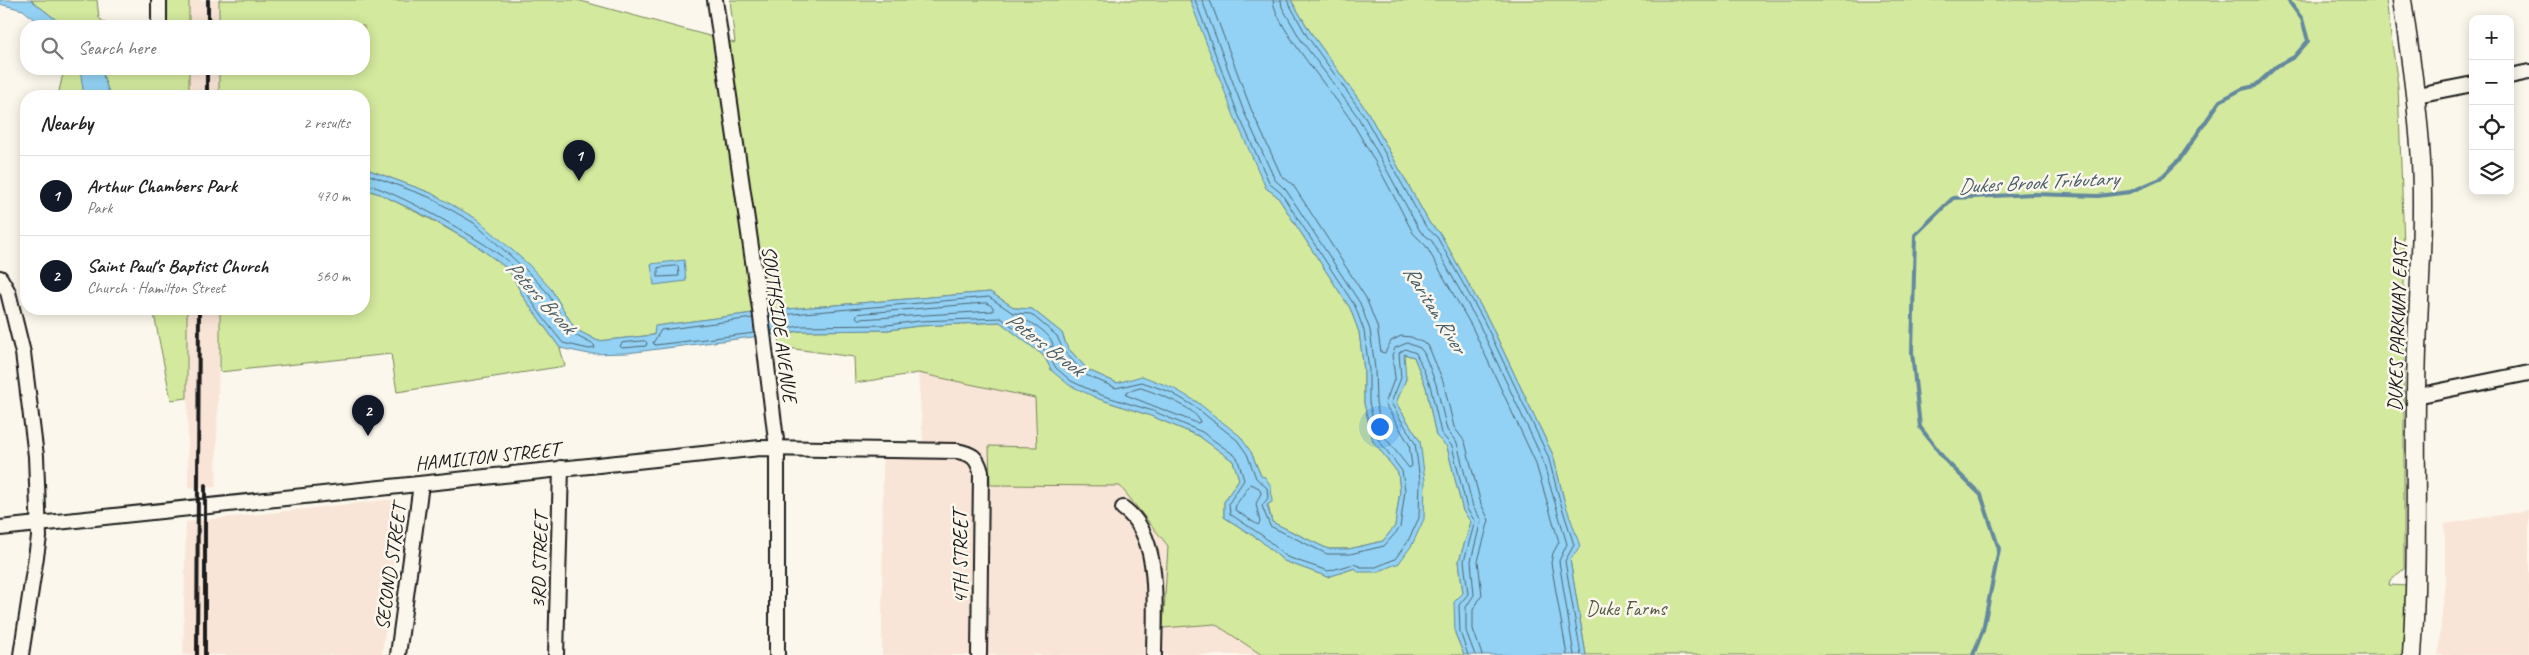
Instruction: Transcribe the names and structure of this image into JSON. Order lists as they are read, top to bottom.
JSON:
{
  "streets": {
    "street": [
      "SOUTHSIDE AVENUE",
      "DUKES PARKWAY EAST",
      "HAMILTON STREET",
      "4TH STREET",
      "3RD STREET",
      "SECOND STREET"
    ]
  },
  "crossings": [
    ["SOUTHSIDE AVENUE", "HAMILTON STREET"],
    ["HAMILTON STREET", "4TH STREET"],
    ["HAMILTON STREET", "3RD STREET"],
    ["HAMILTON STREET", "SECOND STREET"]
  ],
  "water": ["Dukes Brook Tributary", "Peters Brook", "Raritan River"],
  "parks": ["Duke Farms"],
  "page": {
    "map_buttons": ["+", "−"],
    "search": "Search here",
    "heading": ["Nearby", "2 results"],
    "pins": ["1", "2"],
    "list": [
      {
        "mark": "1",
        "name": "Arthur Chambers Park",
        "note": "Park",
        "value": "470 m"
      },
      {
        "mark": "2",
        "name": "Saint Paul's Baptist Church",
        "note": "Church · Hamilton Street",
        "value": "560 m"
      }
    ]
  }
}
